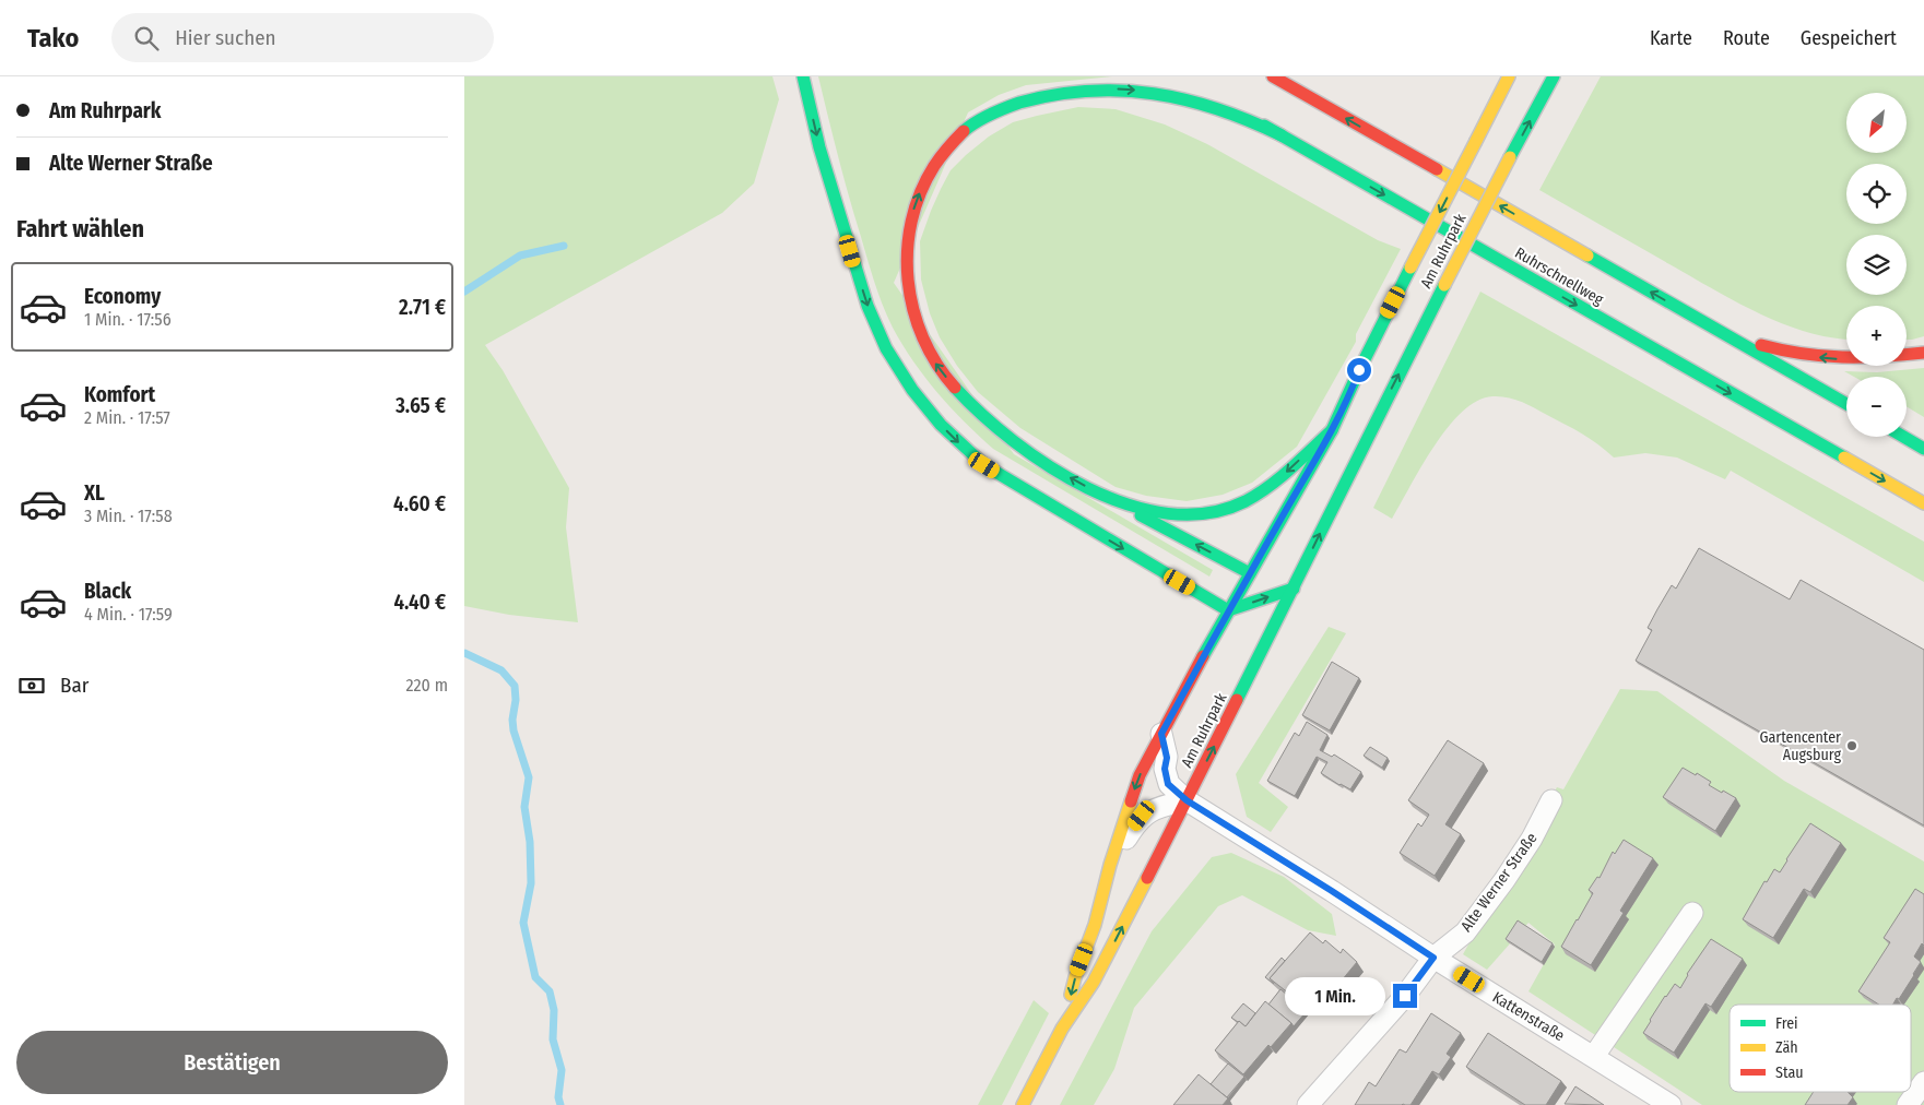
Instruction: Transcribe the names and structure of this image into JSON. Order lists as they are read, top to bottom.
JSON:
{
  "streets": {
    "main road": ["Am Ruhrpark", "Ruhrschnellweg"],
    "street": ["Alte Werner Straße", "Kattenstraße"]
  },
  "crossings": [
    ["Am Ruhrpark", "Kattenstraße"],
    ["Alte Werner Straße", "Kattenstraße"]
  ],
  "places": ["Gartencenter Augsburg"],
  "legend": ["Frei", "Zäh", "Stau"],
  "north": "bottom left",
  "page": {
    "header": "Tako",
    "search": "Hier suchen",
    "nav": ["Karte", "Route", "Gespeichert"],
    "banner": ["Am Ruhrpark", "Alte Werner Straße"],
    "map_buttons": ["+", "−"],
    "heading": "Fahrt wählen",
    "list": [
      {
        "name": "Economy",
        "note": "1 Min. · 17:56",
        "value": "2.71 €"
      },
      {
        "name": "Komfort",
        "note": "2 Min. · 17:57",
        "value": "3.65 €"
      },
      {
        "name": "XL",
        "note": "3 Min. · 17:58",
        "value": "4.60 €"
      },
      {
        "name": "Black",
        "note": "4 Min. · 17:59",
        "value": "4.40 €"
      }
    ],
    "pay": ["Bar", "220 m"],
    "bubble": "1 Min.",
    "buttons": "Bestätigen"
  }
}
